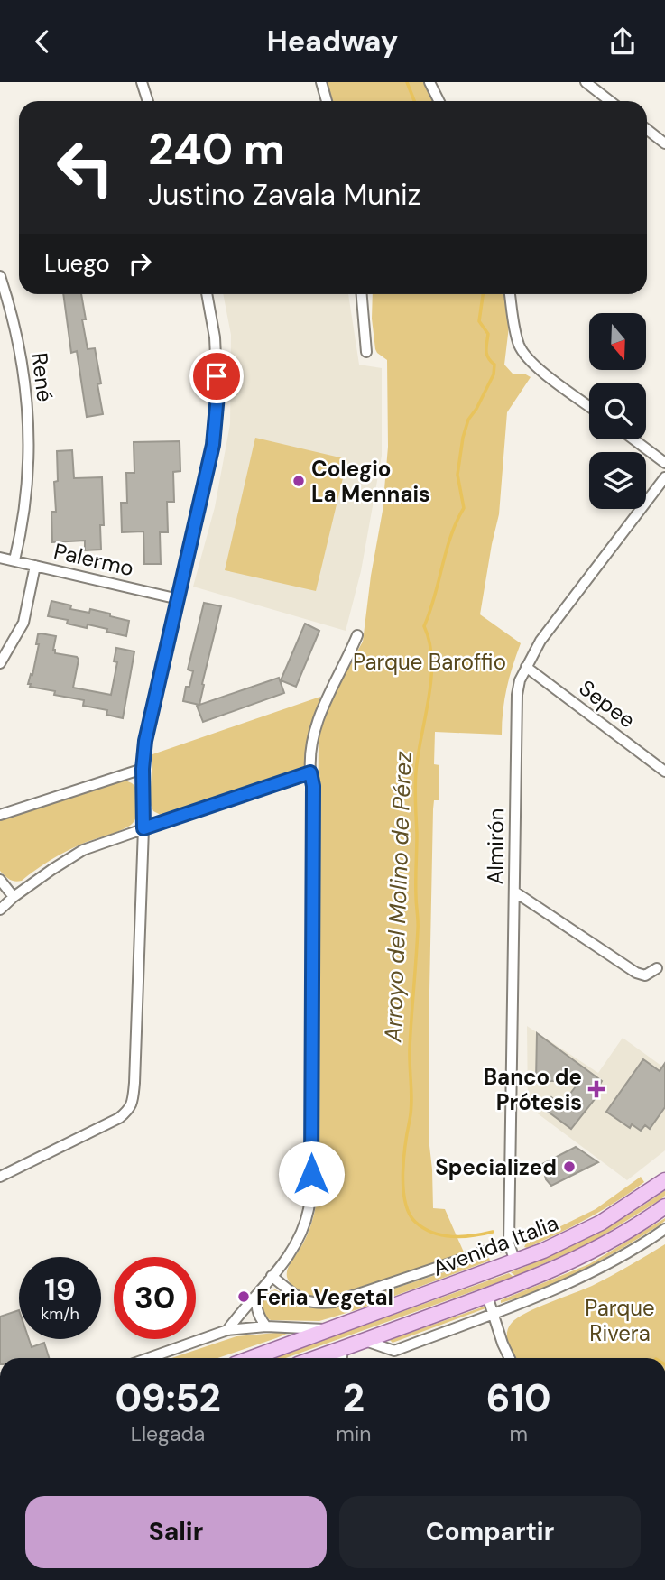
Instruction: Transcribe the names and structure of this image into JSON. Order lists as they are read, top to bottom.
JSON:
{
  "streets": {
    "main road": ["Avenida Italia"],
    "street": [
      "René",
      "Palermo",
      "Sepee",
      "Almirón"
    ]
  },
  "crossings": [
    ["René", "Palermo"],
    ["Sepee", "Almirón"],
    ["Almirón", "Avenida Italia"]
  ],
  "water": ["Arroyo del Molino de Pérez"],
  "parks": ["Parque Baroffio", "Parque Rivera"],
  "places": {
    "other": ["Colegio La Mennais", "Specialized", "Feria Vegetal"],
    "health": ["Banco de Prótesis"]
  },
  "north": "bottom",
  "page": {
    "header": "Headway",
    "turn": ["240 m", "Justino Zavala Muniz"],
    "then": "Luego",
    "speed": "19 km/h",
    "limit": "30",
    "eta": [
      "09:52",
      "Llegada",
      "2",
      "min",
      "610",
      "m"
    ],
    "buttons": ["Salir", "Compartir"]
  }
}
